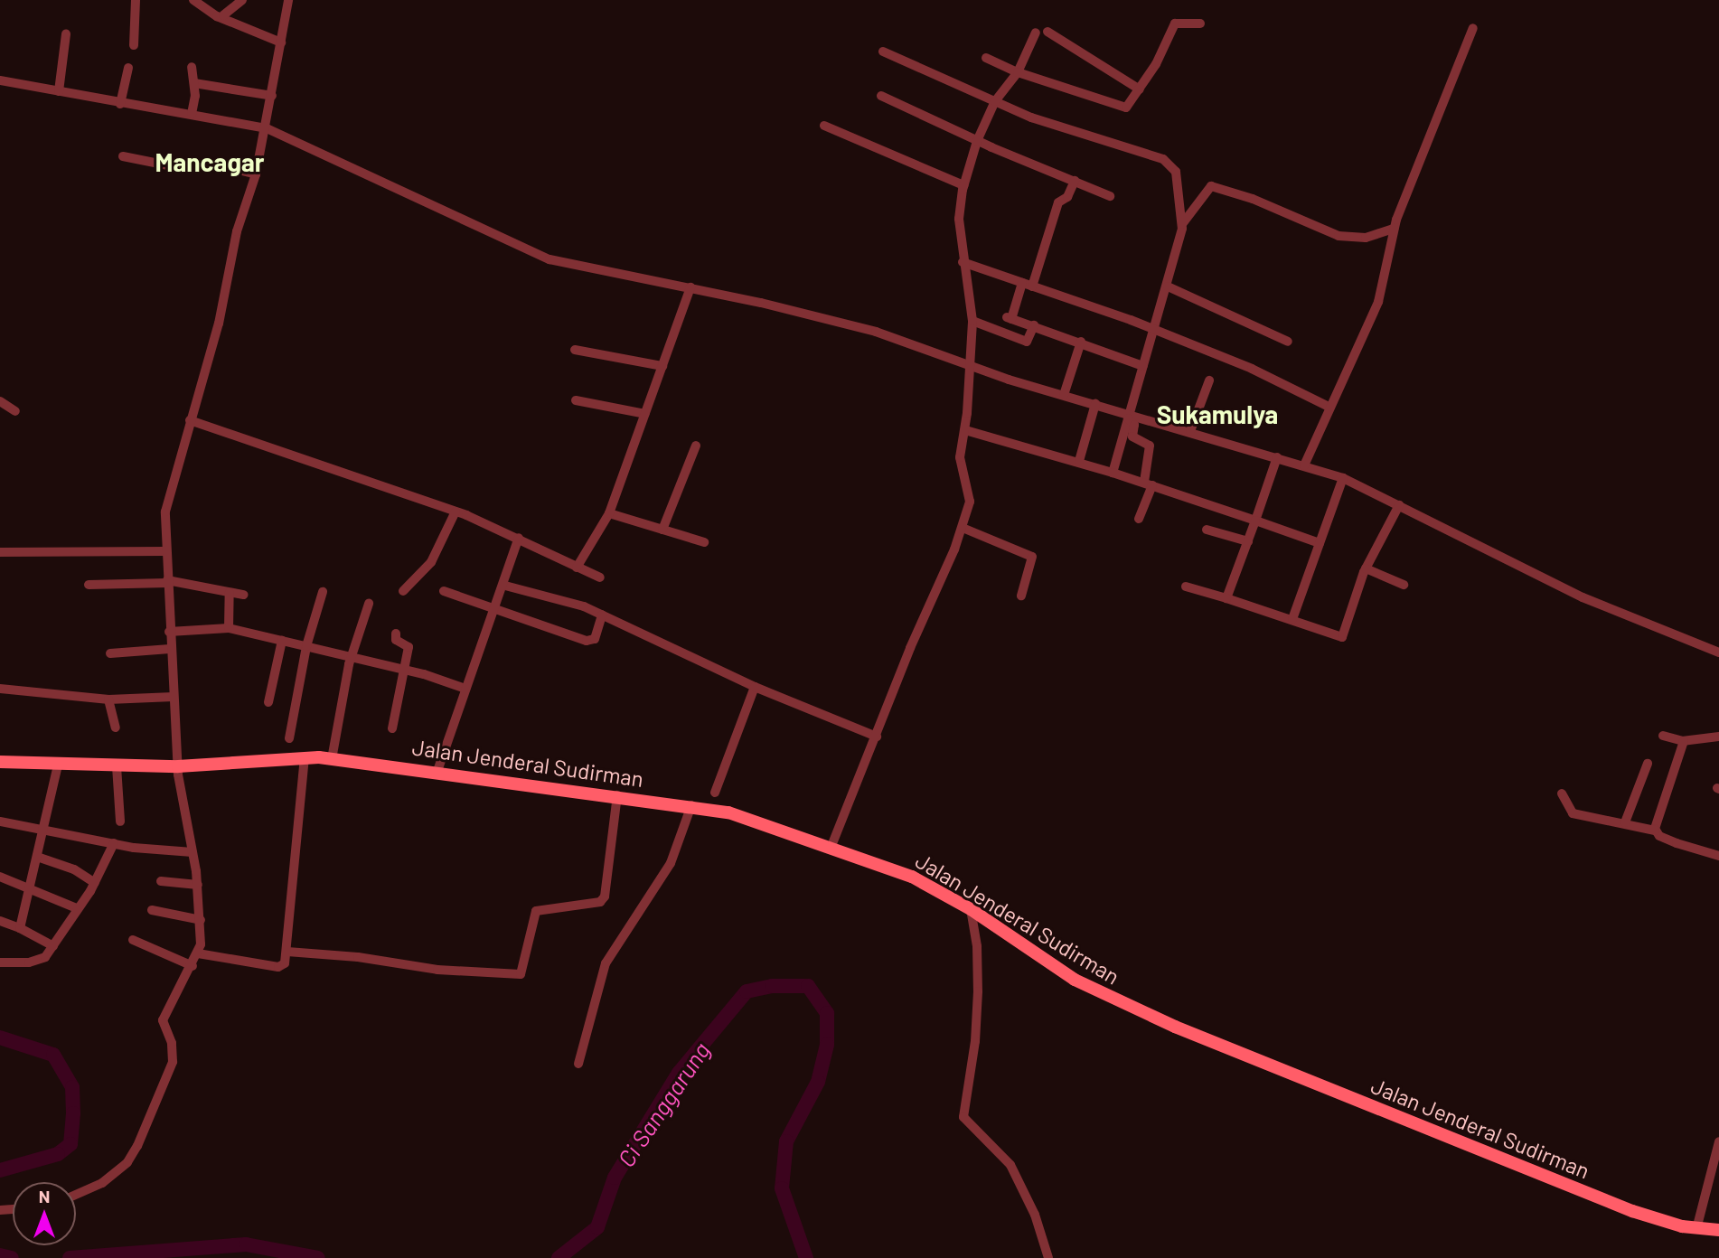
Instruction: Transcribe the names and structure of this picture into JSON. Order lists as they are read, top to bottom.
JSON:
{
  "streets": {
    "main road": ["Jalan Jenderal Sudirman"]
  },
  "districts": ["Mancagar", "Sukamulya"],
  "water": ["Ci Sanggarung"],
  "north": "top"
}
